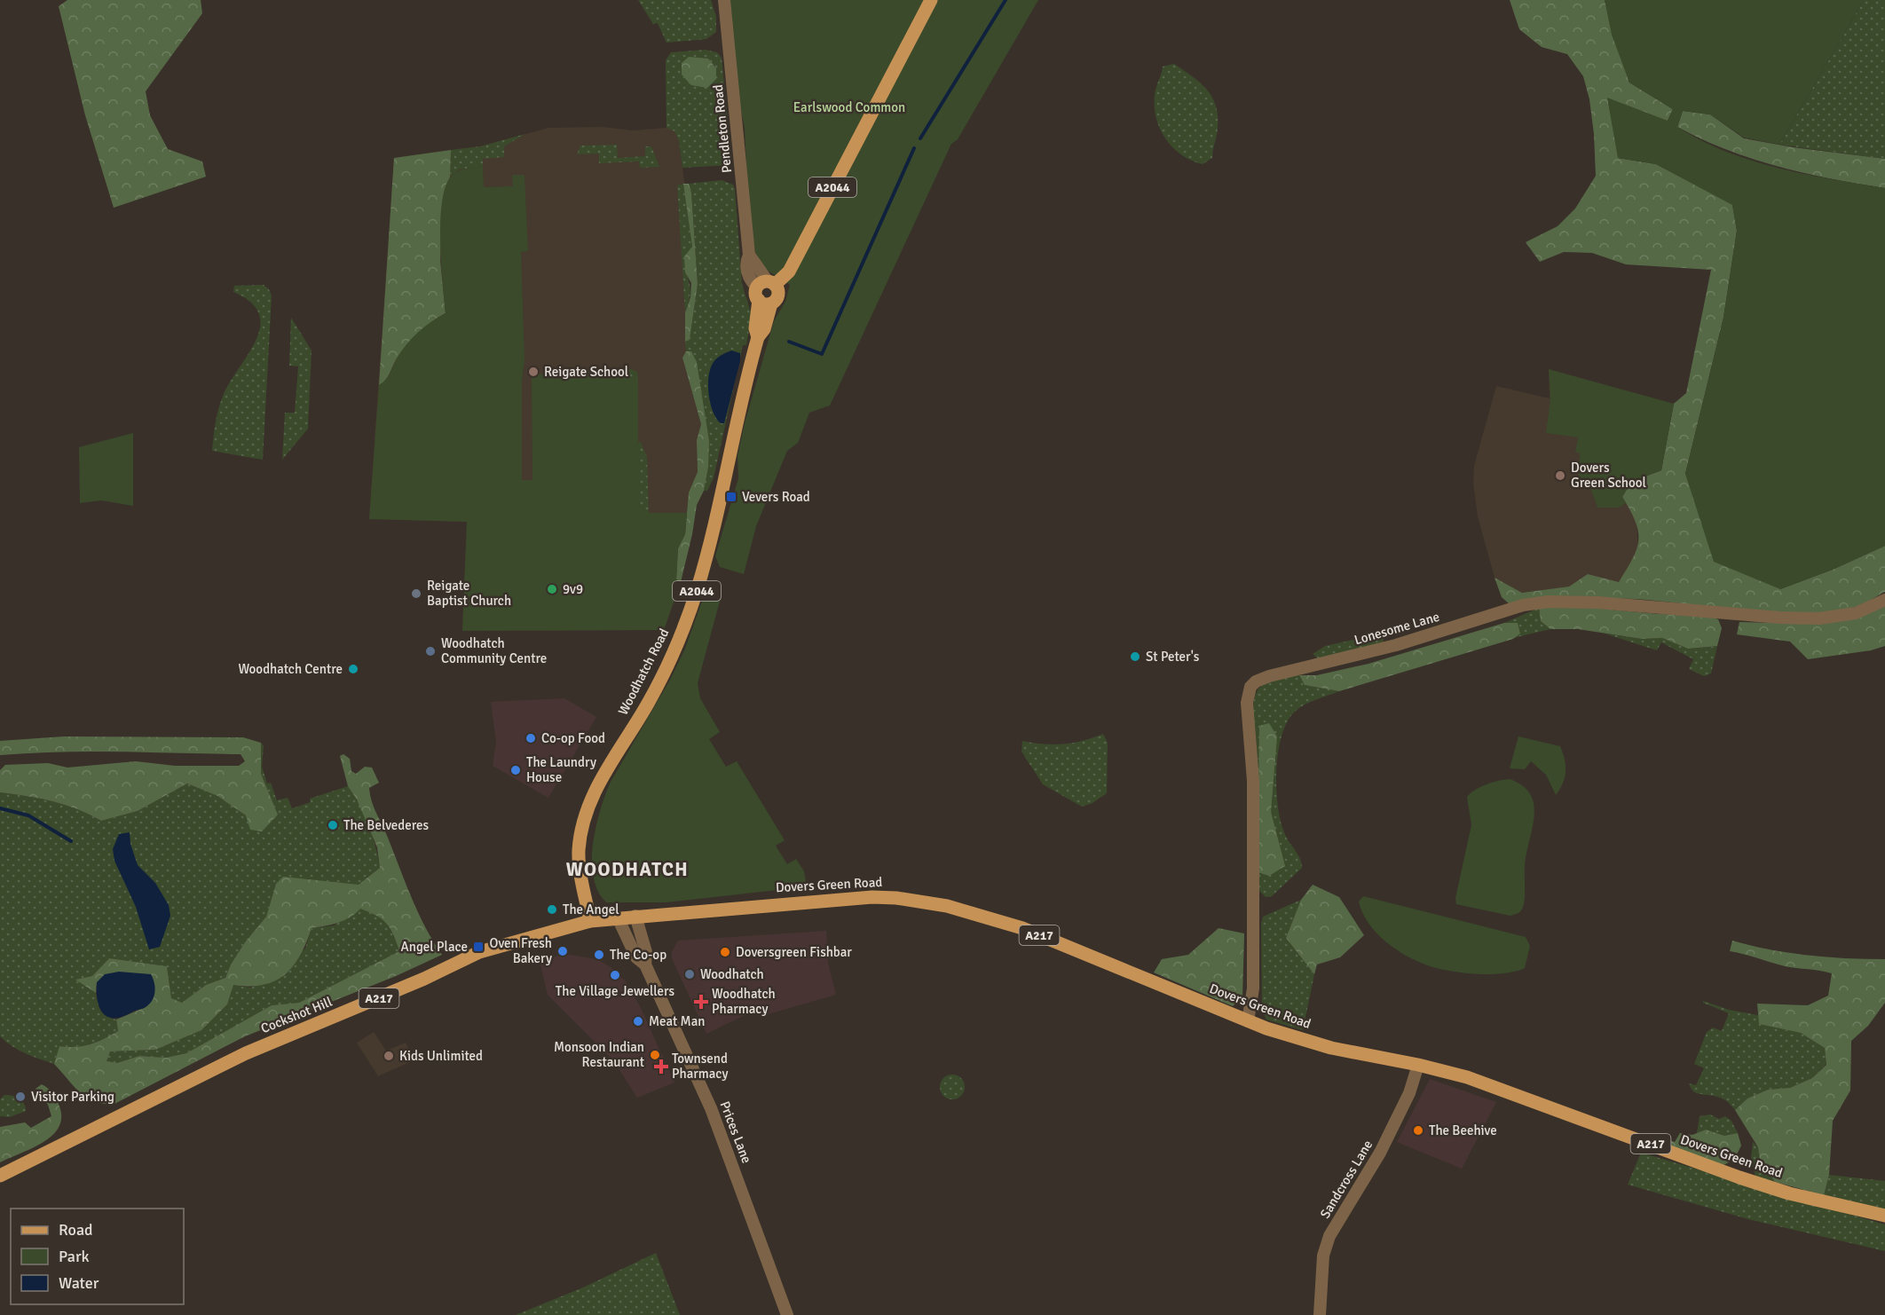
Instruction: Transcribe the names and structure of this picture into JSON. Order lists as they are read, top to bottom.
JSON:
{
  "streets": {
    "main road": [
      "A2044",
      "Woodhatch Road",
      "Dovers Green Road",
      "A217",
      "Cockshot Hill"
    ],
    "street": [
      "Pendleton Road",
      "Lonesome Lane",
      "Prices Lane",
      "Sandcross Lane"
    ]
  },
  "crossings": [
    ["Pendleton Road", "A2044"],
    ["Pendleton Road", "Woodhatch Road"],
    ["A2044", "Woodhatch Road"],
    ["Lonesome Lane", "Dovers Green Road"],
    ["Woodhatch Road", "Cockshot Hill"],
    ["Dovers Green Road", "Cockshot Hill"],
    ["Dovers Green Road", "Prices Lane"],
    ["Dovers Green Road", "Sandcross Lane"],
    ["Cockshot Hill", "Prices Lane"]
  ],
  "districts": ["WOODHATCH"],
  "parks": ["Earlswood Common"],
  "places": {
    "other": [
      "Reigate School",
      "Dovers Green School",
      "9v9",
      "Reigate Baptist Church",
      "Woodhatch Community Centre",
      "St Peter's",
      "Woodhatch Centre",
      "Co-op Food",
      "The Laundry House",
      "The Belvederes",
      "The Angel",
      "Oven Fresh Bakery",
      "Doversgreen Fishbar",
      "The Co-op",
      "Woodhatch",
      "The Village Jewellers",
      "Meat Man",
      "Monsoon Indian Restaurant",
      "Kids Unlimited",
      "Visitor Parking",
      "The Beehive"
    ],
    "transit": ["Vevers Road", "Angel Place"],
    "health": ["Woodhatch Pharmacy", "Townsend Pharmacy"]
  },
  "legend": ["Road", "Park", "Water"]
}
